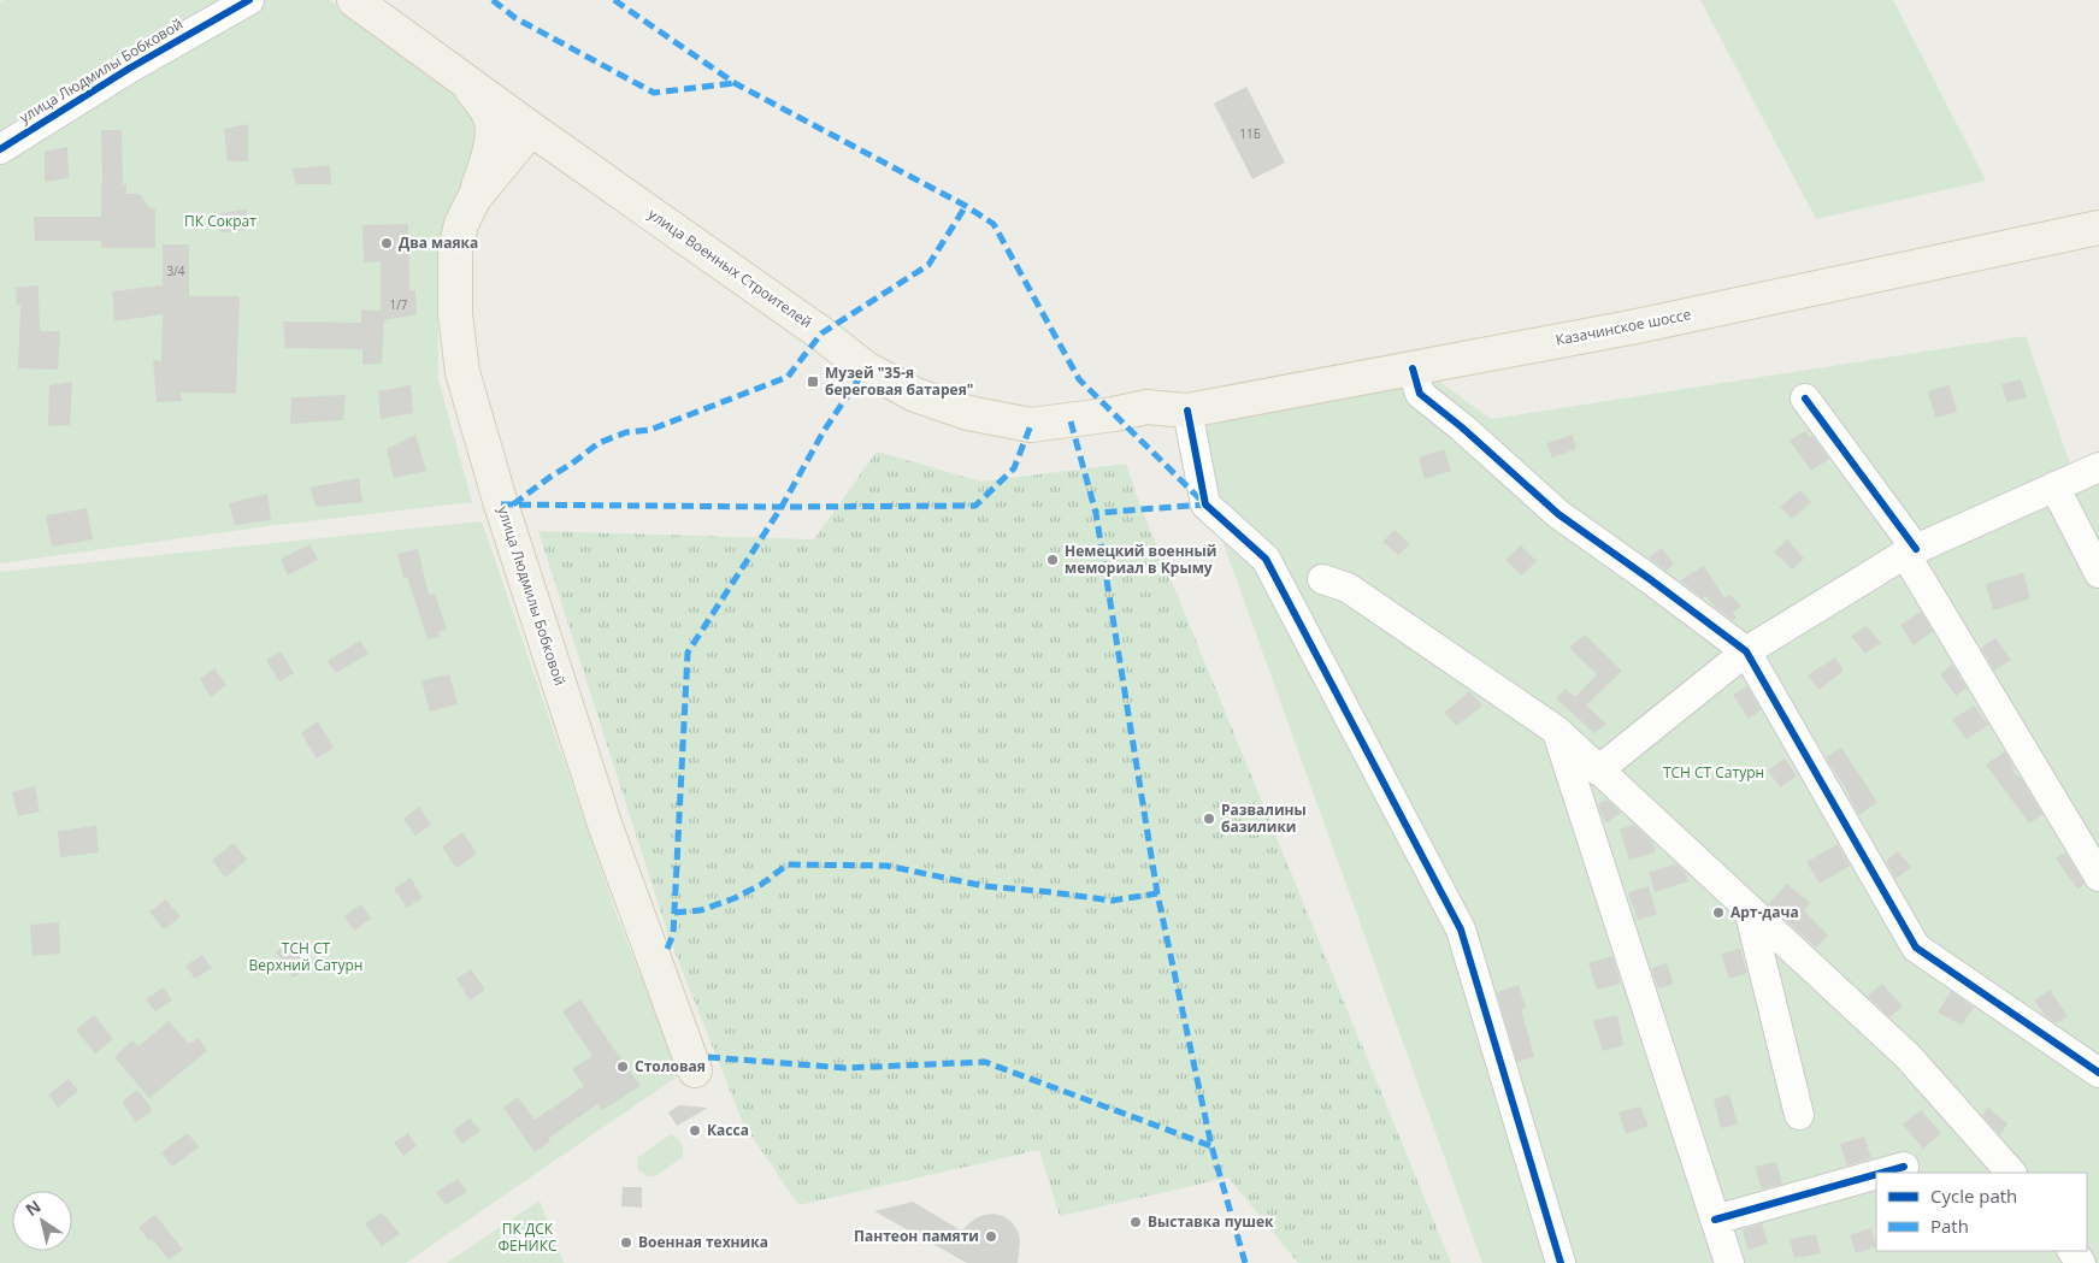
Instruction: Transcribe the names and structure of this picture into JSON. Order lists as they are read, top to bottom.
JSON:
{
  "streets": {
    "main road": ["улица Людмилы Бобковой", "улица Военных Строителей", "Казачинское шоссе"]
  },
  "crossings": [
    ["улица Людмилы Бобковой", "улица Военных Строителей"],
    ["улица Военных Строителей", "Казачинское шоссе"]
  ],
  "parks": [
    "ПК Сократ",
    "ТСН СТ Сатурн",
    "ТСН СТ Верхний Сатурн",
    "ПК ДСК ФЕНИКС"
  ],
  "places": {
    "other": [
      "Два маяка",
      "Немецкий военный мемориал в Крыму",
      "Развалины базилики",
      "Арт-дача",
      "Столовая",
      "Касса",
      "Выставка пушек",
      "Пантеон памяти",
      "Военная техника"
    ],
    "transit": ["Музей \"35-я береговая батарея\""]
  },
  "house_numbers": ["11Б", "3/4", "1/7"],
  "legend": ["Cycle path", "Path"],
  "north": "top left"
}
